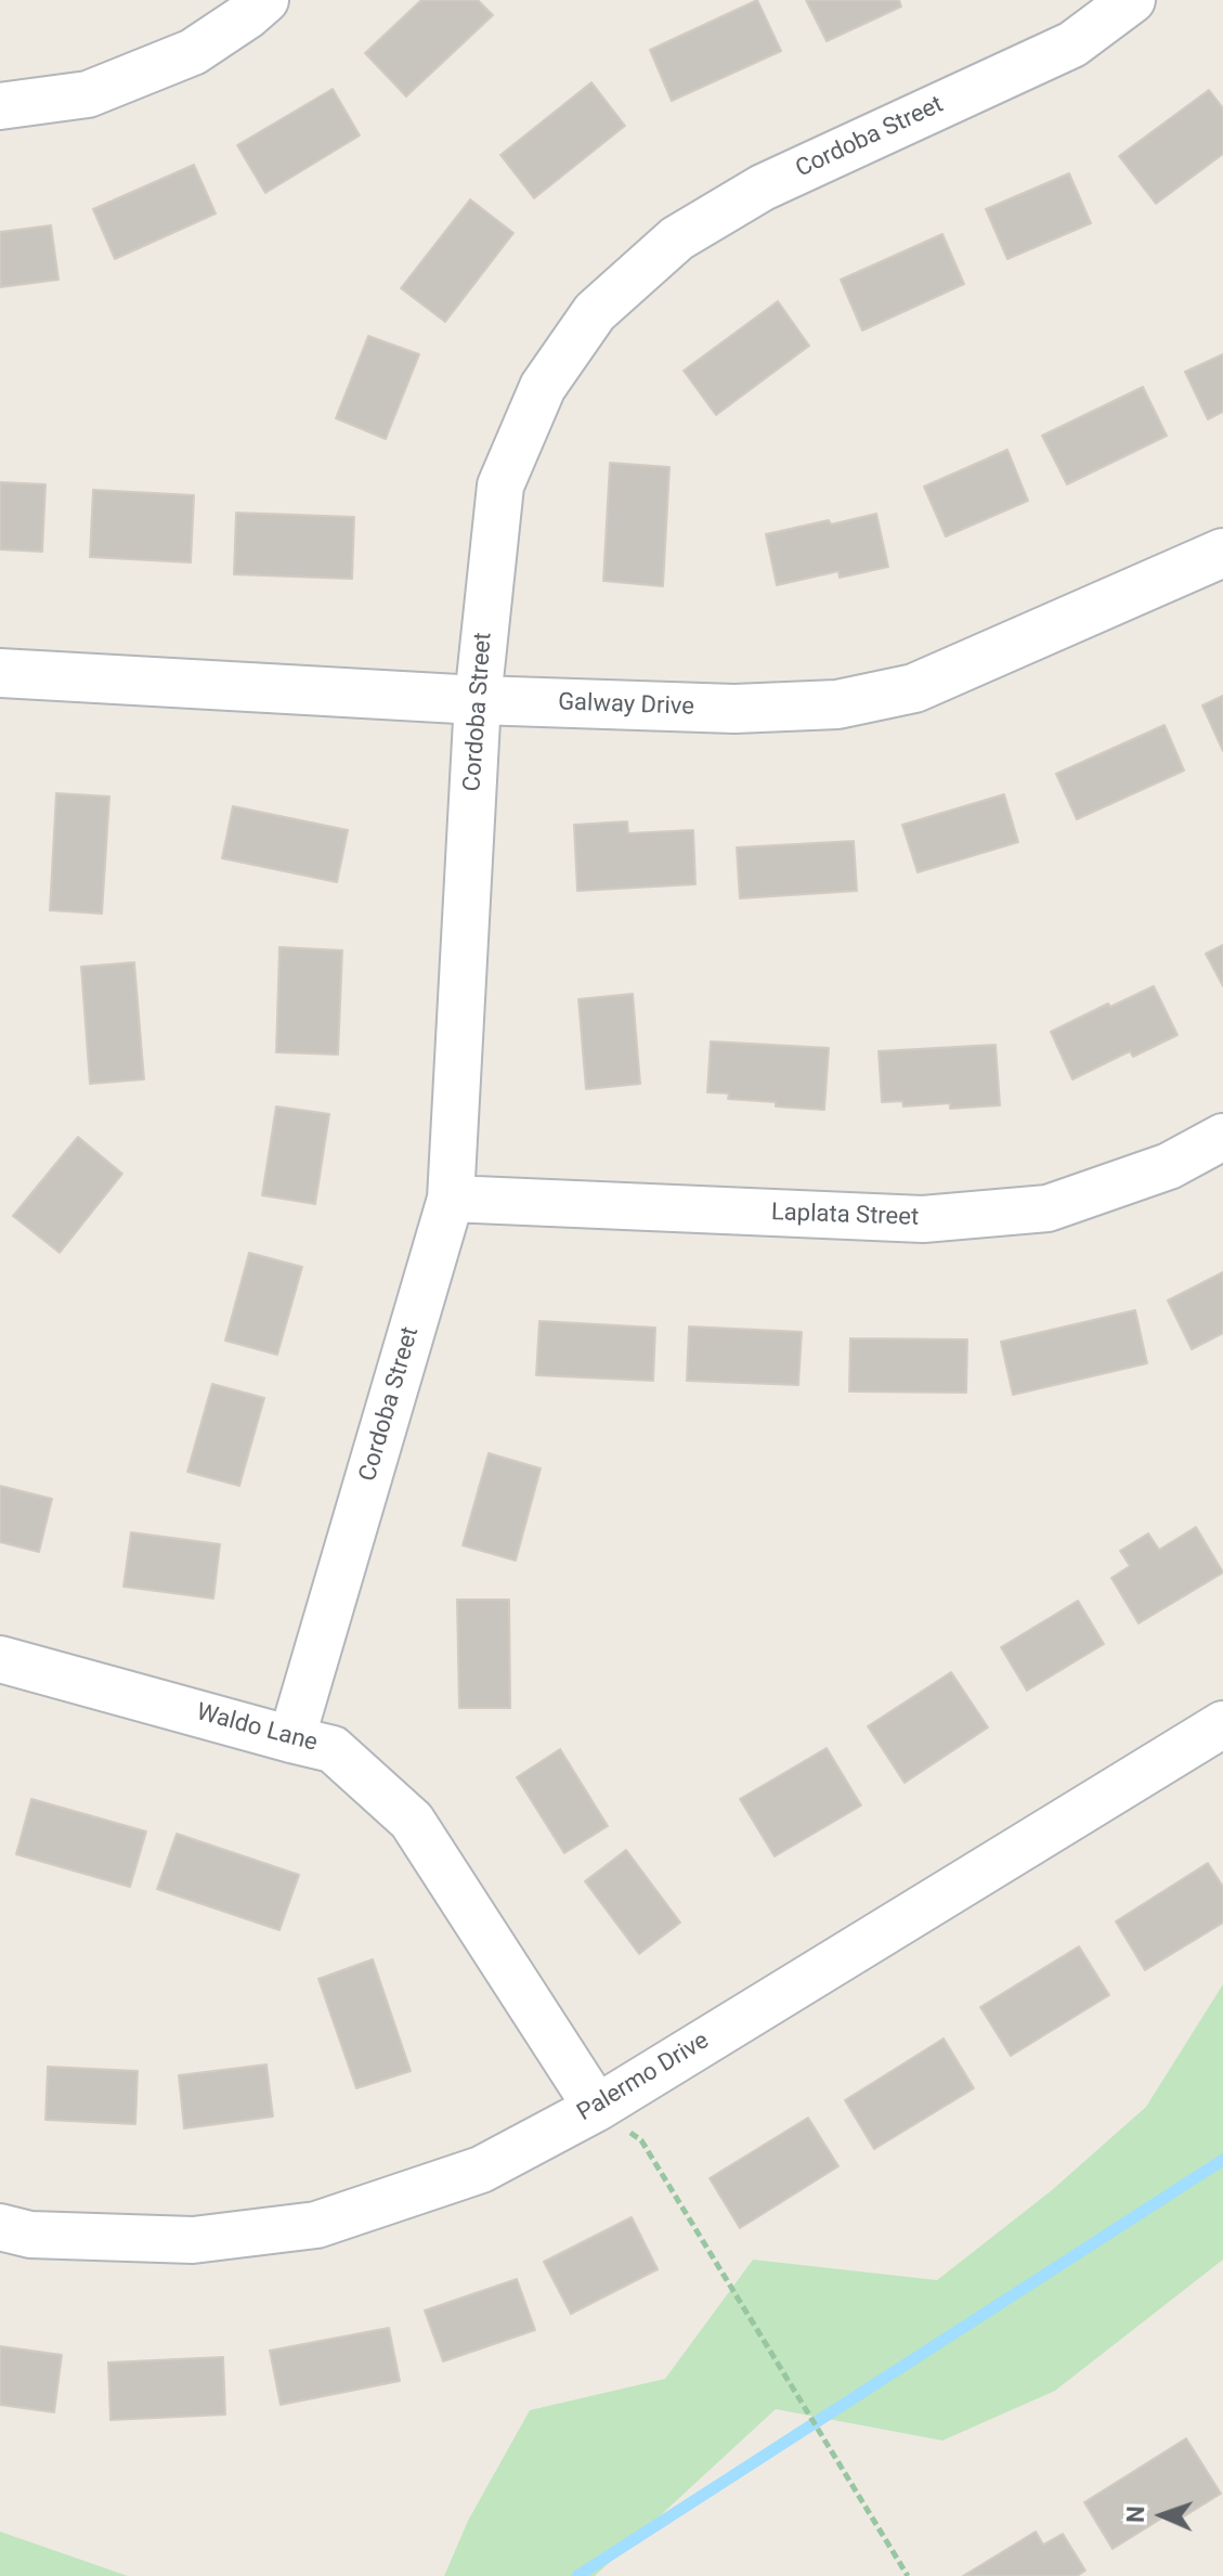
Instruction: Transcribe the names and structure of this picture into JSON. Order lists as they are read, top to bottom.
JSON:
{
  "streets": {
    "street": [
      "Cordoba Street",
      "Galway Drive",
      "Laplata Street",
      "Waldo Lane",
      "Palermo Drive"
    ]
  },
  "crossings": [
    ["Cordoba Street", "Galway Drive"],
    ["Cordoba Street", "Laplata Street"],
    ["Cordoba Street", "Waldo Lane"],
    ["Waldo Lane", "Palermo Drive"]
  ],
  "north": "left"
}
